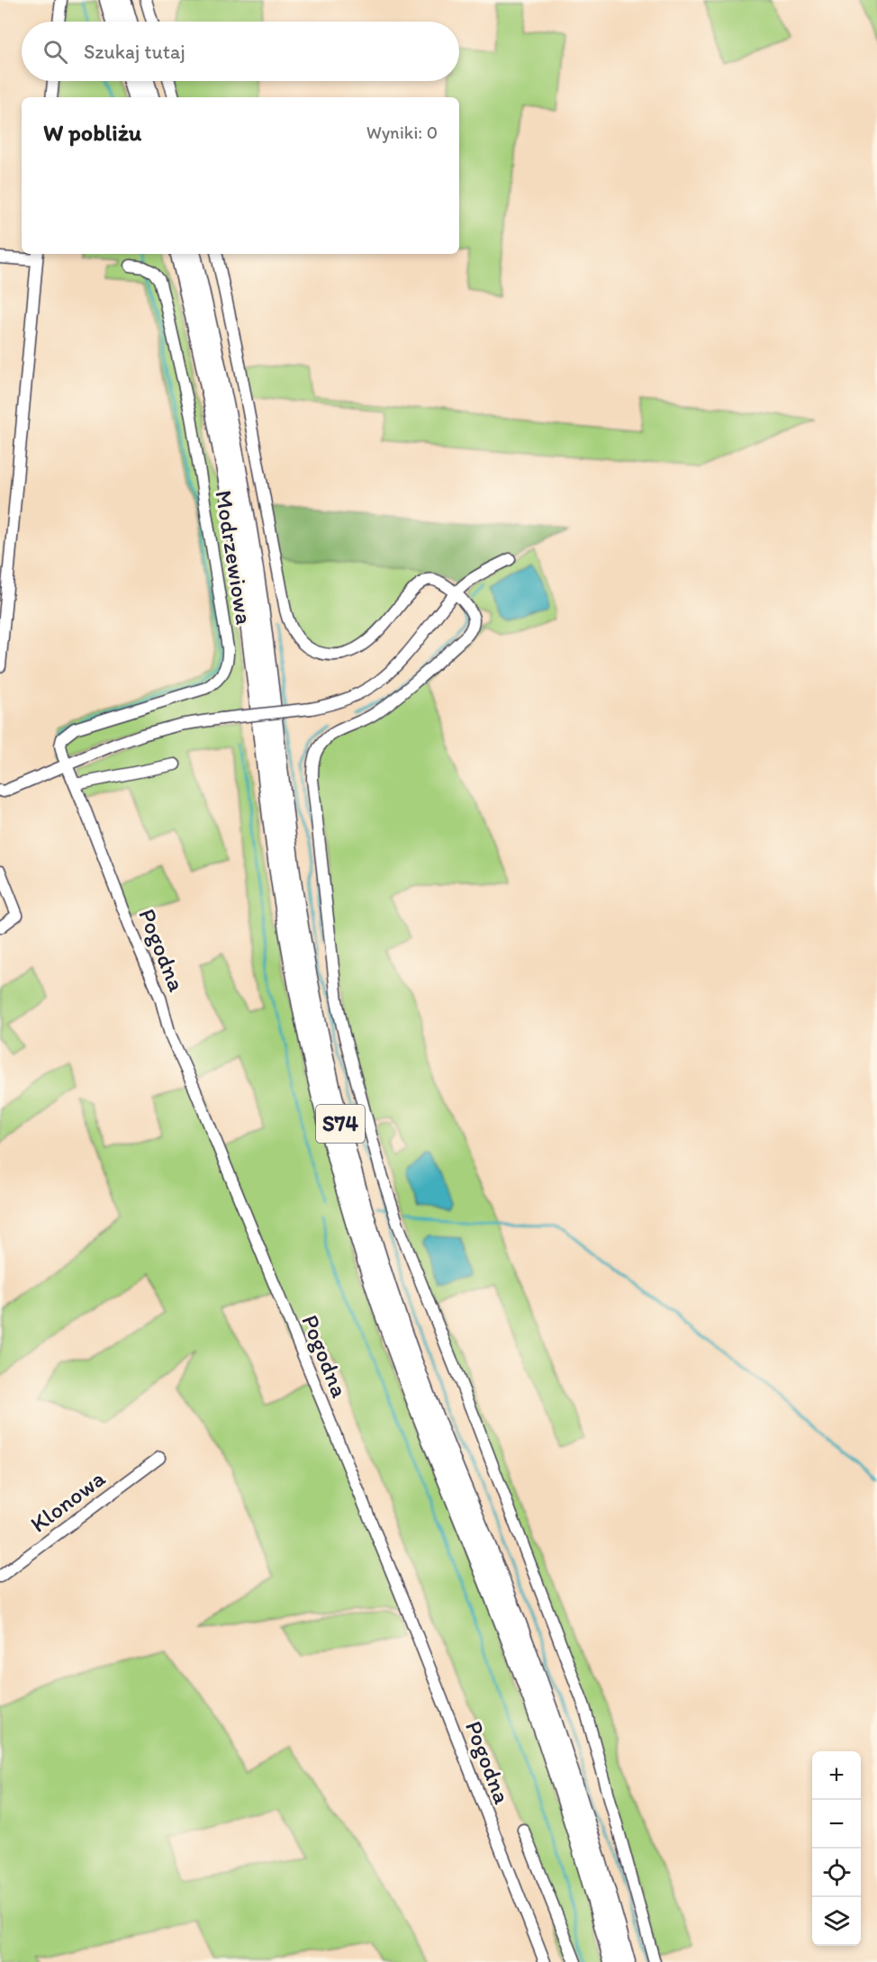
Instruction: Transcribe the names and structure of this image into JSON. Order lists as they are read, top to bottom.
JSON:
{
  "streets": {
    "highway": ["S74"],
    "street": ["Modrzewiowa", "Pogodna", "Klonowa"]
  },
  "crossings": [
    ["Modrzewiowa", "Pogodna"]
  ],
  "page": {
    "search": "Szukaj tutaj",
    "heading": ["W pobliżu", "Wyniki: 0"],
    "map_buttons": ["+", "−"]
  }
}
